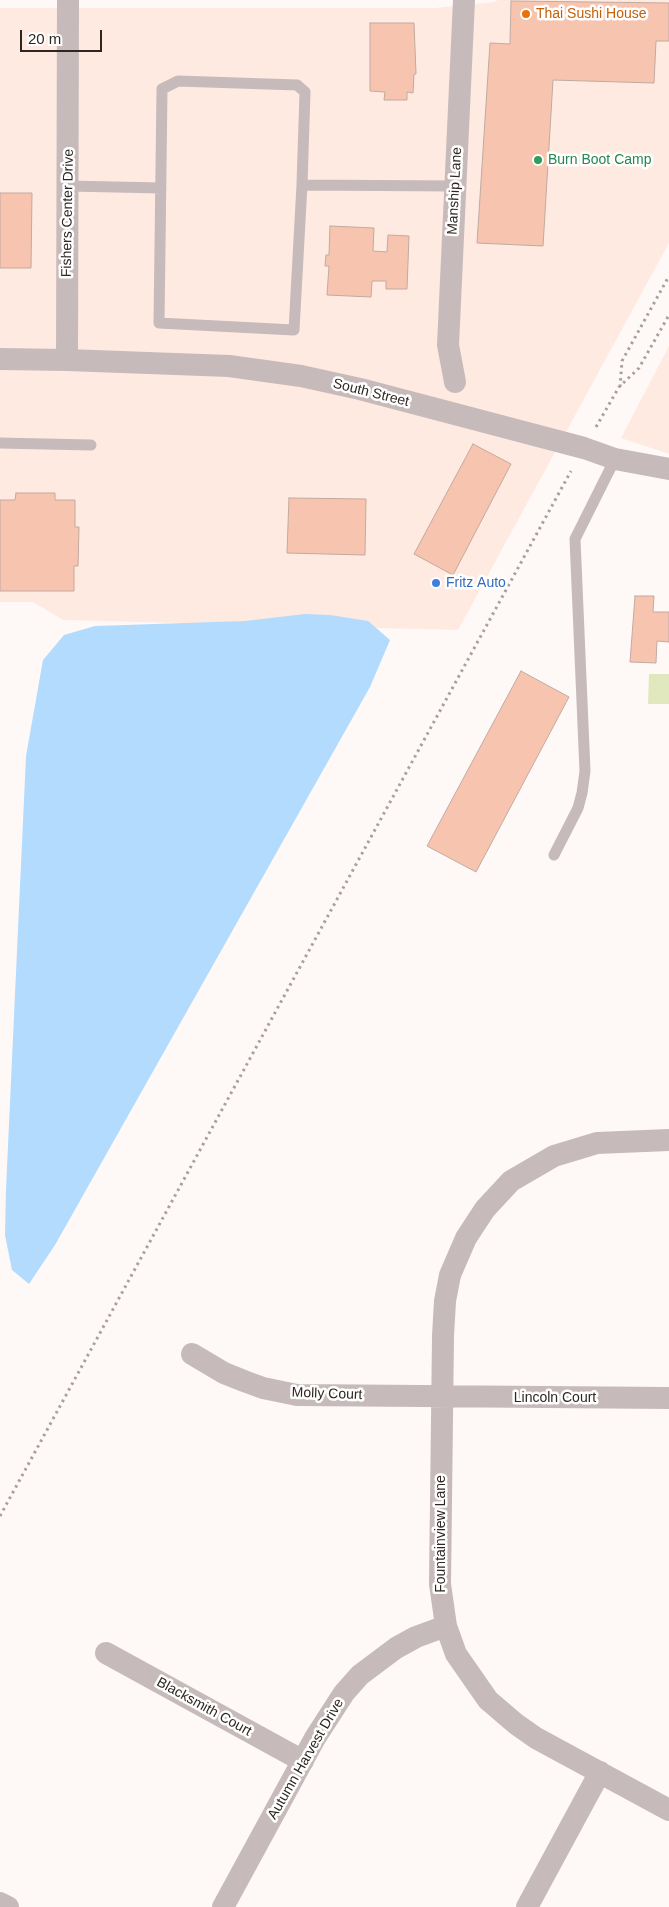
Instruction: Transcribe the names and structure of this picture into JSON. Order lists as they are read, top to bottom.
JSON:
{
  "streets": {
    "street": [
      "Manship Lane",
      "Fishers Center Drive",
      "South Street",
      "Molly Court",
      "Lincoln Court",
      "Fountainview Lane",
      "Blacksmith Court",
      "Autumn Harvest Drive"
    ]
  },
  "crossings": [
    ["Fishers Center Drive", "South Street"],
    ["Molly Court", "Lincoln Court"],
    ["Molly Court", "Fountainview Lane"],
    ["Lincoln Court", "Fountainview Lane"],
    ["Fountainview Lane", "Autumn Harvest Drive"],
    ["Blacksmith Court", "Autumn Harvest Drive"]
  ],
  "places": ["Thai Sushi House", "Burn Boot Camp", "Fritz Auto"],
  "scale_bar": "20 m"
}
